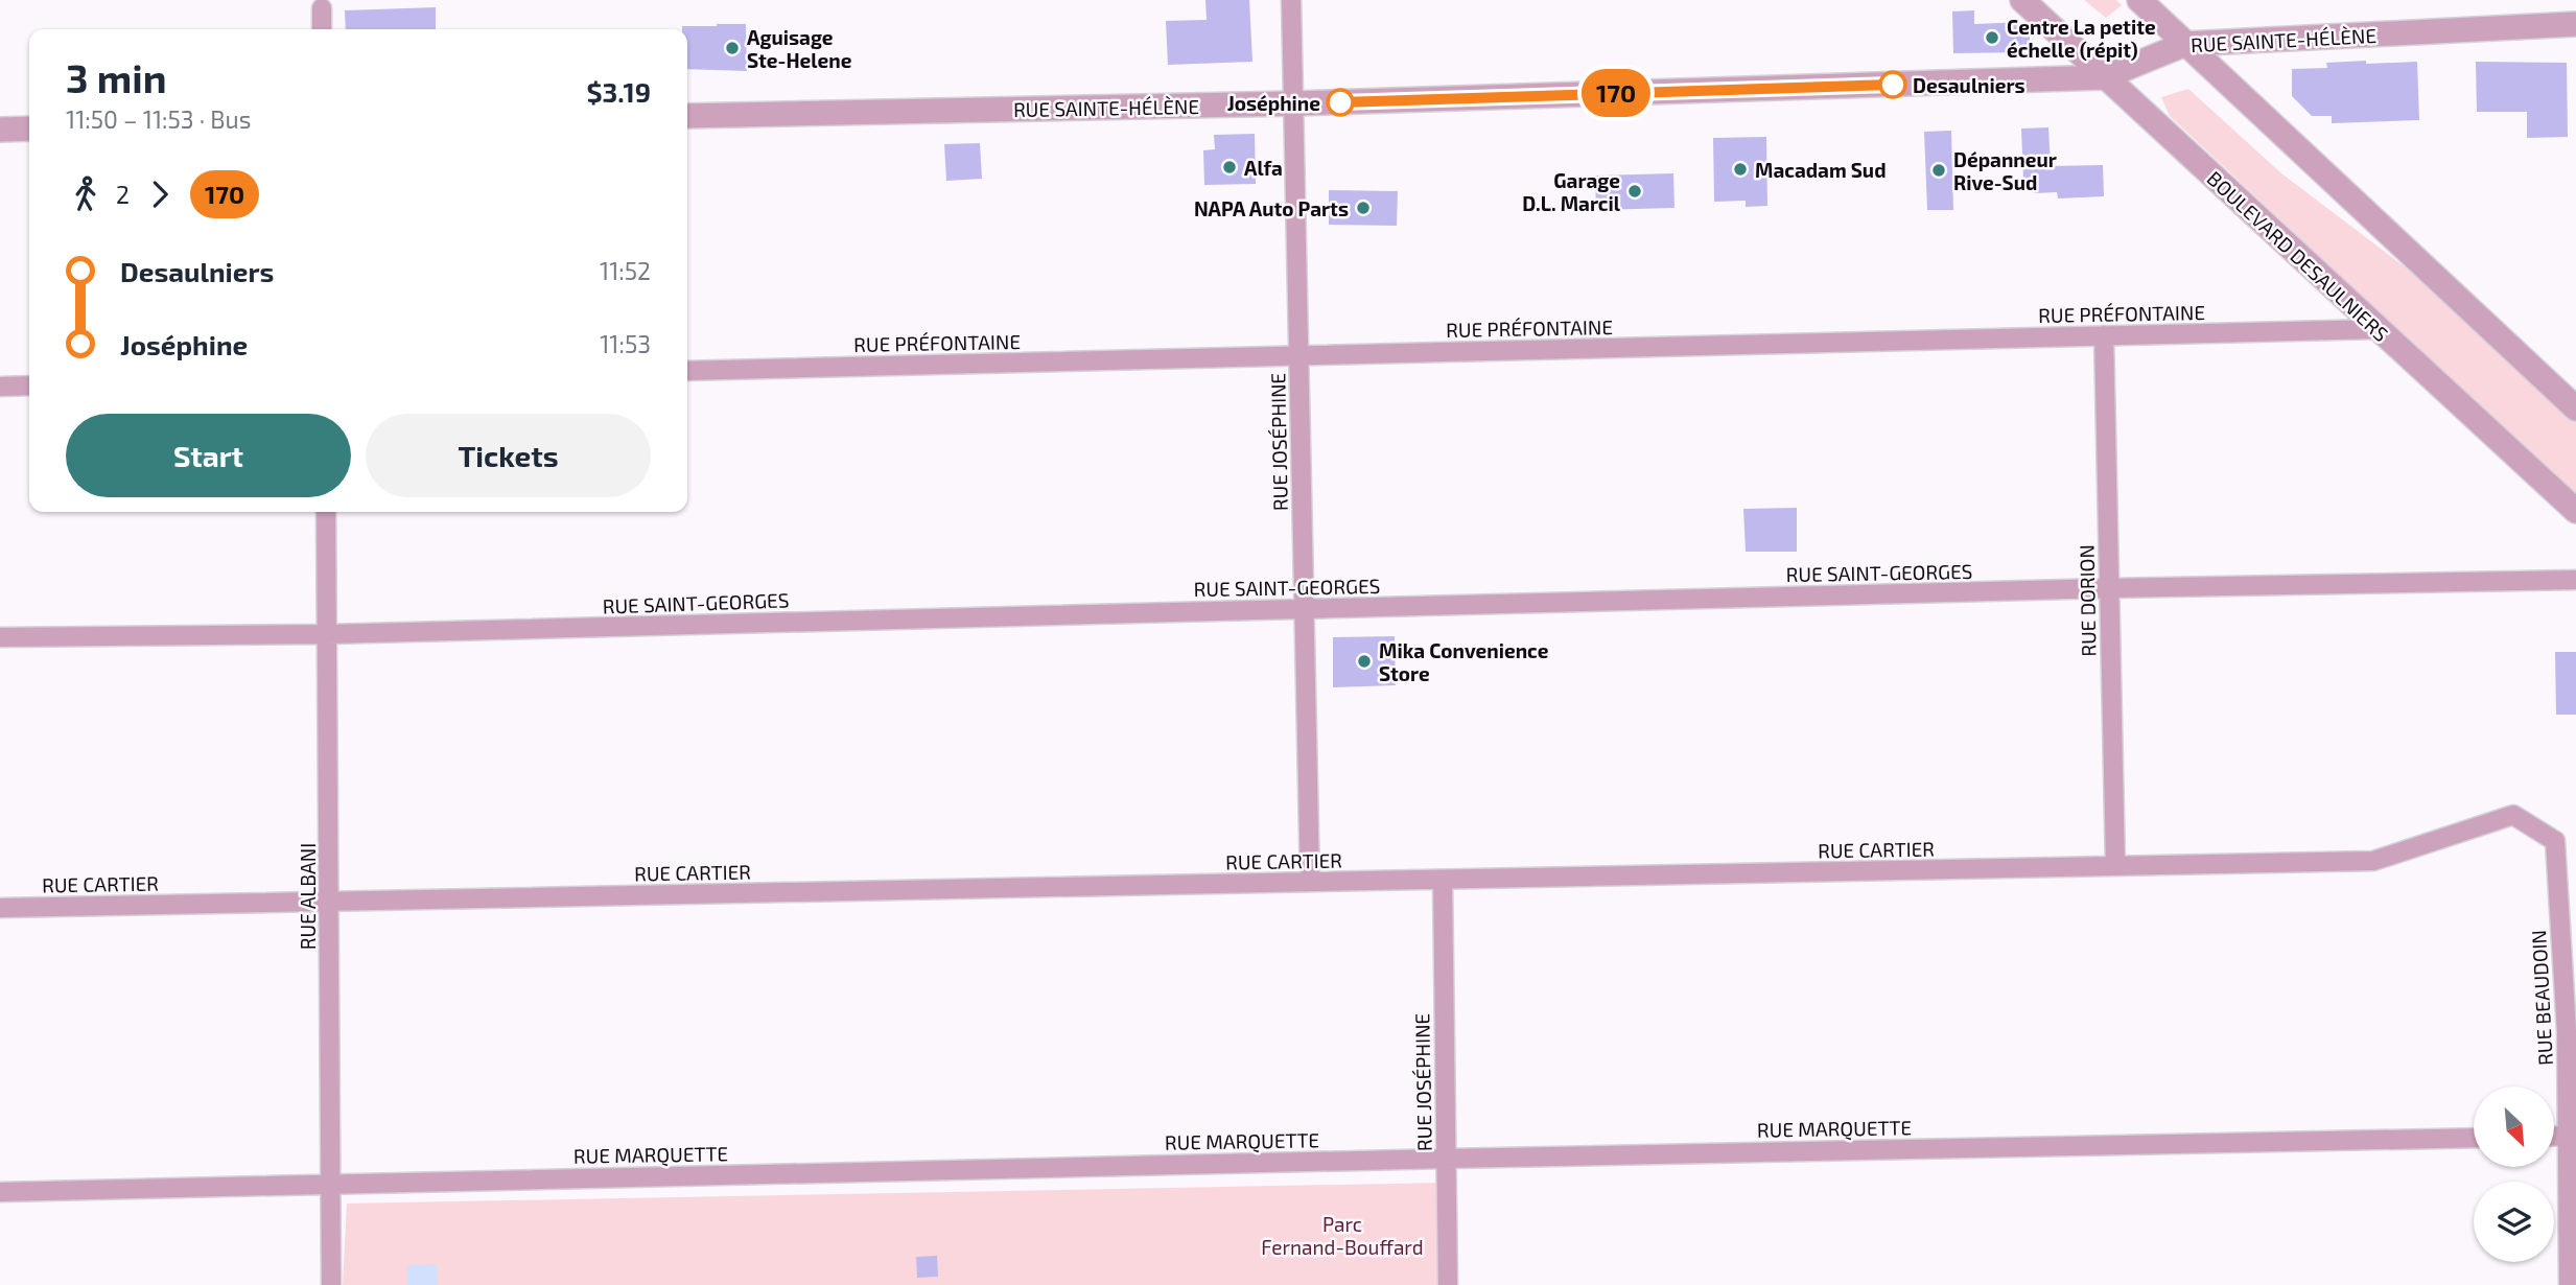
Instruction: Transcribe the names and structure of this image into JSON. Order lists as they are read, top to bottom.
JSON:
{
  "streets": {
    "street": [
      "RUE SAINTE-HÉLÈNE",
      "BOULEVARD DESAULNIERS",
      "RUE PRÉFONTAINE",
      "RUE JOSÉPHINE",
      "RUE SAINT-GEORGES",
      "RUE DORION",
      "RUE CARTIER",
      "RUE ALBANI",
      "RUE BEAUDOIN",
      "RUE MARQUETTE"
    ]
  },
  "crossings": [
    ["RUE SAINTE-HÉLÈNE", "BOULEVARD DESAULNIERS"],
    ["RUE SAINTE-HÉLÈNE", "RUE JOSÉPHINE"],
    ["BOULEVARD DESAULNIERS", "RUE PRÉFONTAINE"],
    ["RUE PRÉFONTAINE", "RUE JOSÉPHINE"],
    ["RUE PRÉFONTAINE", "RUE DORION"],
    ["RUE JOSÉPHINE", "RUE SAINT-GEORGES"],
    ["RUE JOSÉPHINE", "RUE CARTIER"],
    ["RUE JOSÉPHINE", "RUE MARQUETTE"],
    ["RUE SAINT-GEORGES", "RUE DORION"],
    ["RUE SAINT-GEORGES", "RUE ALBANI"],
    ["RUE DORION", "RUE CARTIER"],
    ["RUE CARTIER", "RUE ALBANI"],
    ["RUE CARTIER", "RUE BEAUDOIN"],
    ["RUE ALBANI", "RUE MARQUETTE"]
  ],
  "parks": ["Parc Fernand-Bouffard"],
  "places": [
    "Centre La petite échelle (répit)",
    "Aguisage Ste-Helene",
    "Desaulniers",
    "Joséphine",
    "Alfa",
    "Macadam Sud",
    "Dépanneur Rive-Sud",
    "Garage D.L. Marcil",
    "NAPA Auto Parts",
    "Mika Convenience Store"
  ],
  "lines": ["bus line 170"],
  "north": "bottom right",
  "page": {
    "on_map": "170",
    "heading": ["3 min", "11:50 – 11:53 · Bus", "$3.19"],
    "legs": ["2", "170"],
    "list": [
      {
        "name": "Desaulniers",
        "value": "11:52"
      },
      {
        "name": "Joséphine",
        "value": "11:53"
      }
    ],
    "buttons": ["Start", "Tickets"]
  }
}
